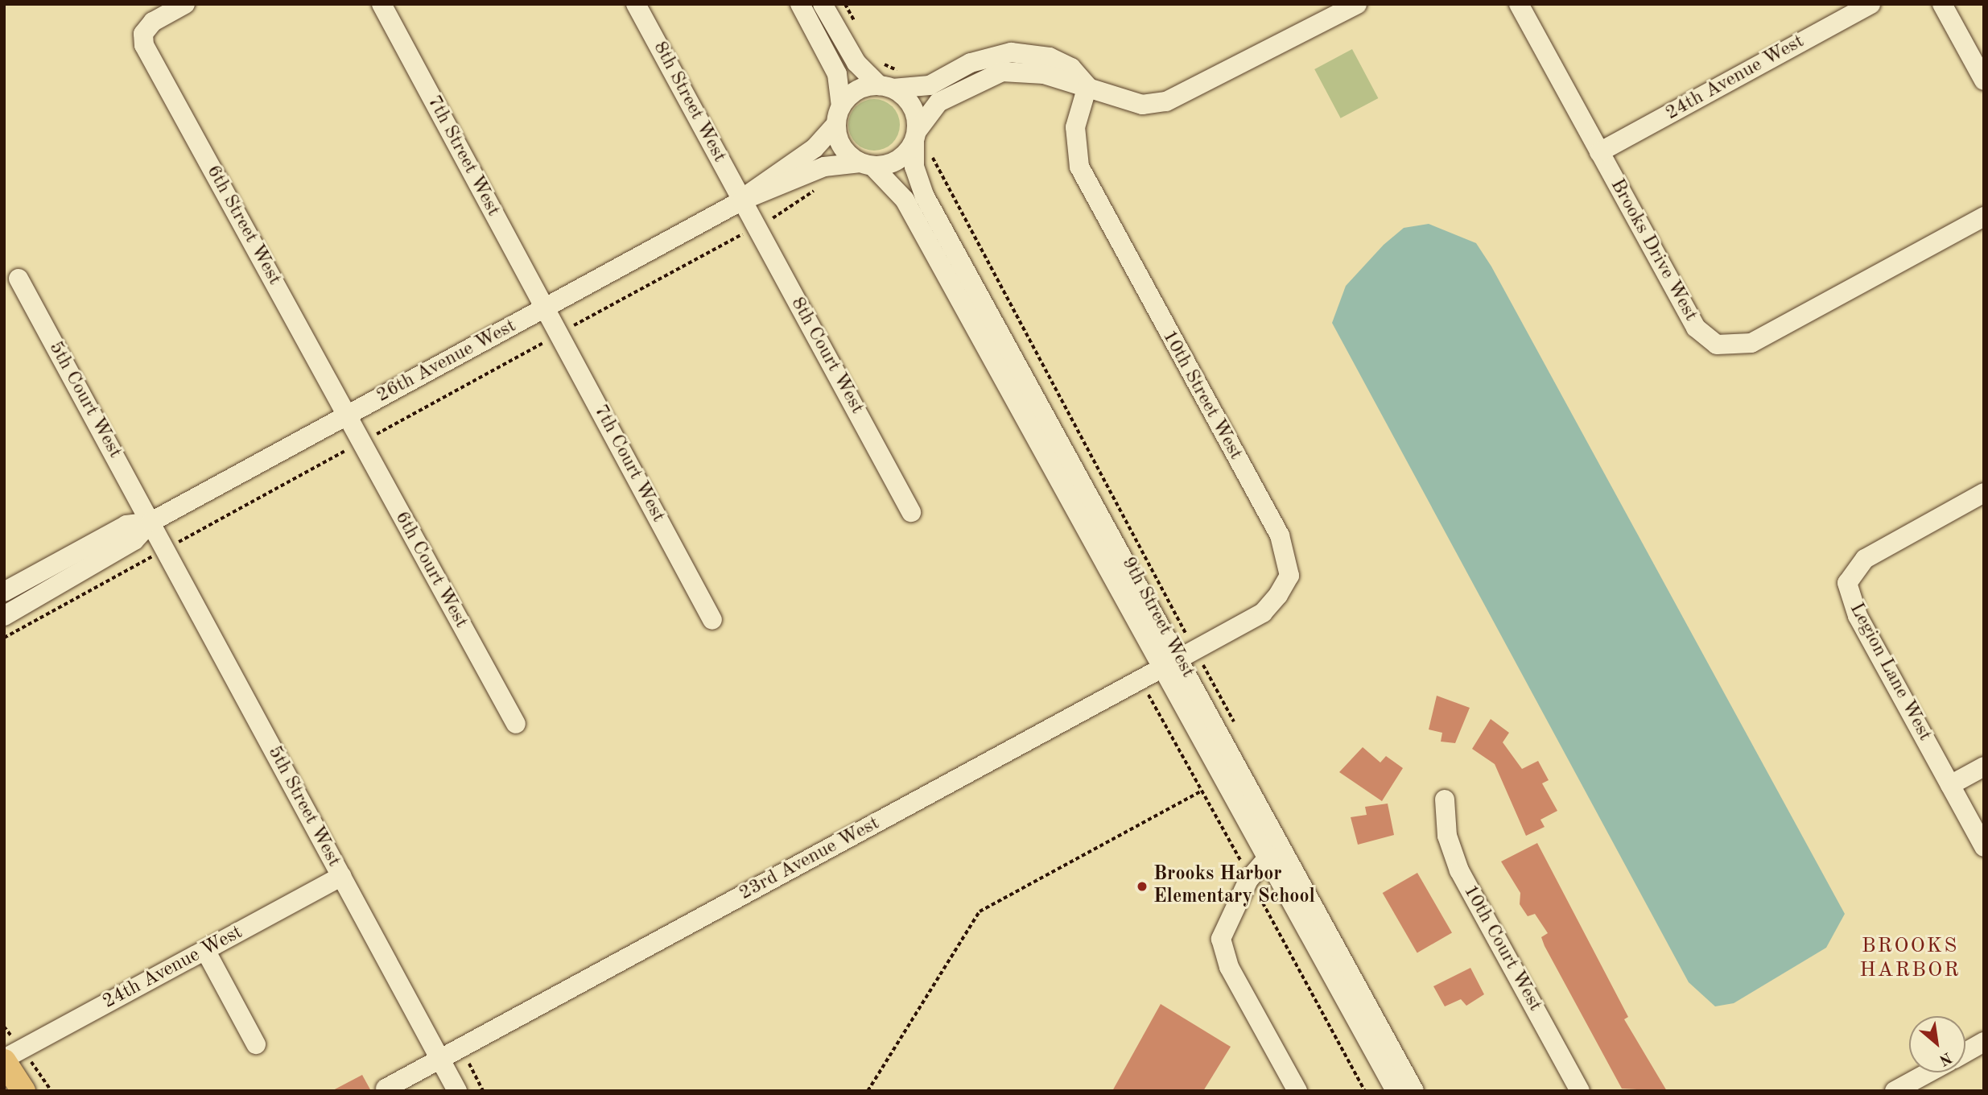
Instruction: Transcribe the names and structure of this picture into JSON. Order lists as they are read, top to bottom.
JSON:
{
  "streets": {
    "street": [
      "24th Avenue West",
      "8th Street West",
      "7th Street West",
      "6th Street West",
      "Brooks Drive West",
      "8th Court West",
      "26th Avenue West",
      "10th Street West",
      "5th Court West",
      "7th Court West",
      "6th Court West",
      "9th Street West",
      "Legion Lane West",
      "5th Street West",
      "23rd Avenue West",
      "10th Court West"
    ]
  },
  "crossings": [
    ["24th Avenue West", "Brooks Drive West"],
    ["24th Avenue West", "5th Street West"],
    ["8th Street West", "8th Court West"],
    ["8th Street West", "26th Avenue West"],
    ["7th Street West", "26th Avenue West"],
    ["7th Street West", "7th Court West"],
    ["6th Street West", "26th Avenue West"],
    ["6th Street West", "6th Court West"],
    ["8th Court West", "26th Avenue West"],
    ["26th Avenue West", "5th Court West"],
    ["26th Avenue West", "7th Court West"],
    ["26th Avenue West", "6th Court West"],
    ["26th Avenue West", "9th Street West"],
    ["26th Avenue West", "5th Street West"],
    ["10th Street West", "9th Street West"],
    ["10th Street West", "23rd Avenue West"],
    ["5th Court West", "5th Street West"],
    ["9th Street West", "23rd Avenue West"],
    ["5th Street West", "23rd Avenue West"]
  ],
  "districts": ["BROOKS HARBOR"],
  "places": ["Brooks Harbor Elementary School"],
  "north": "bottom right"
}
